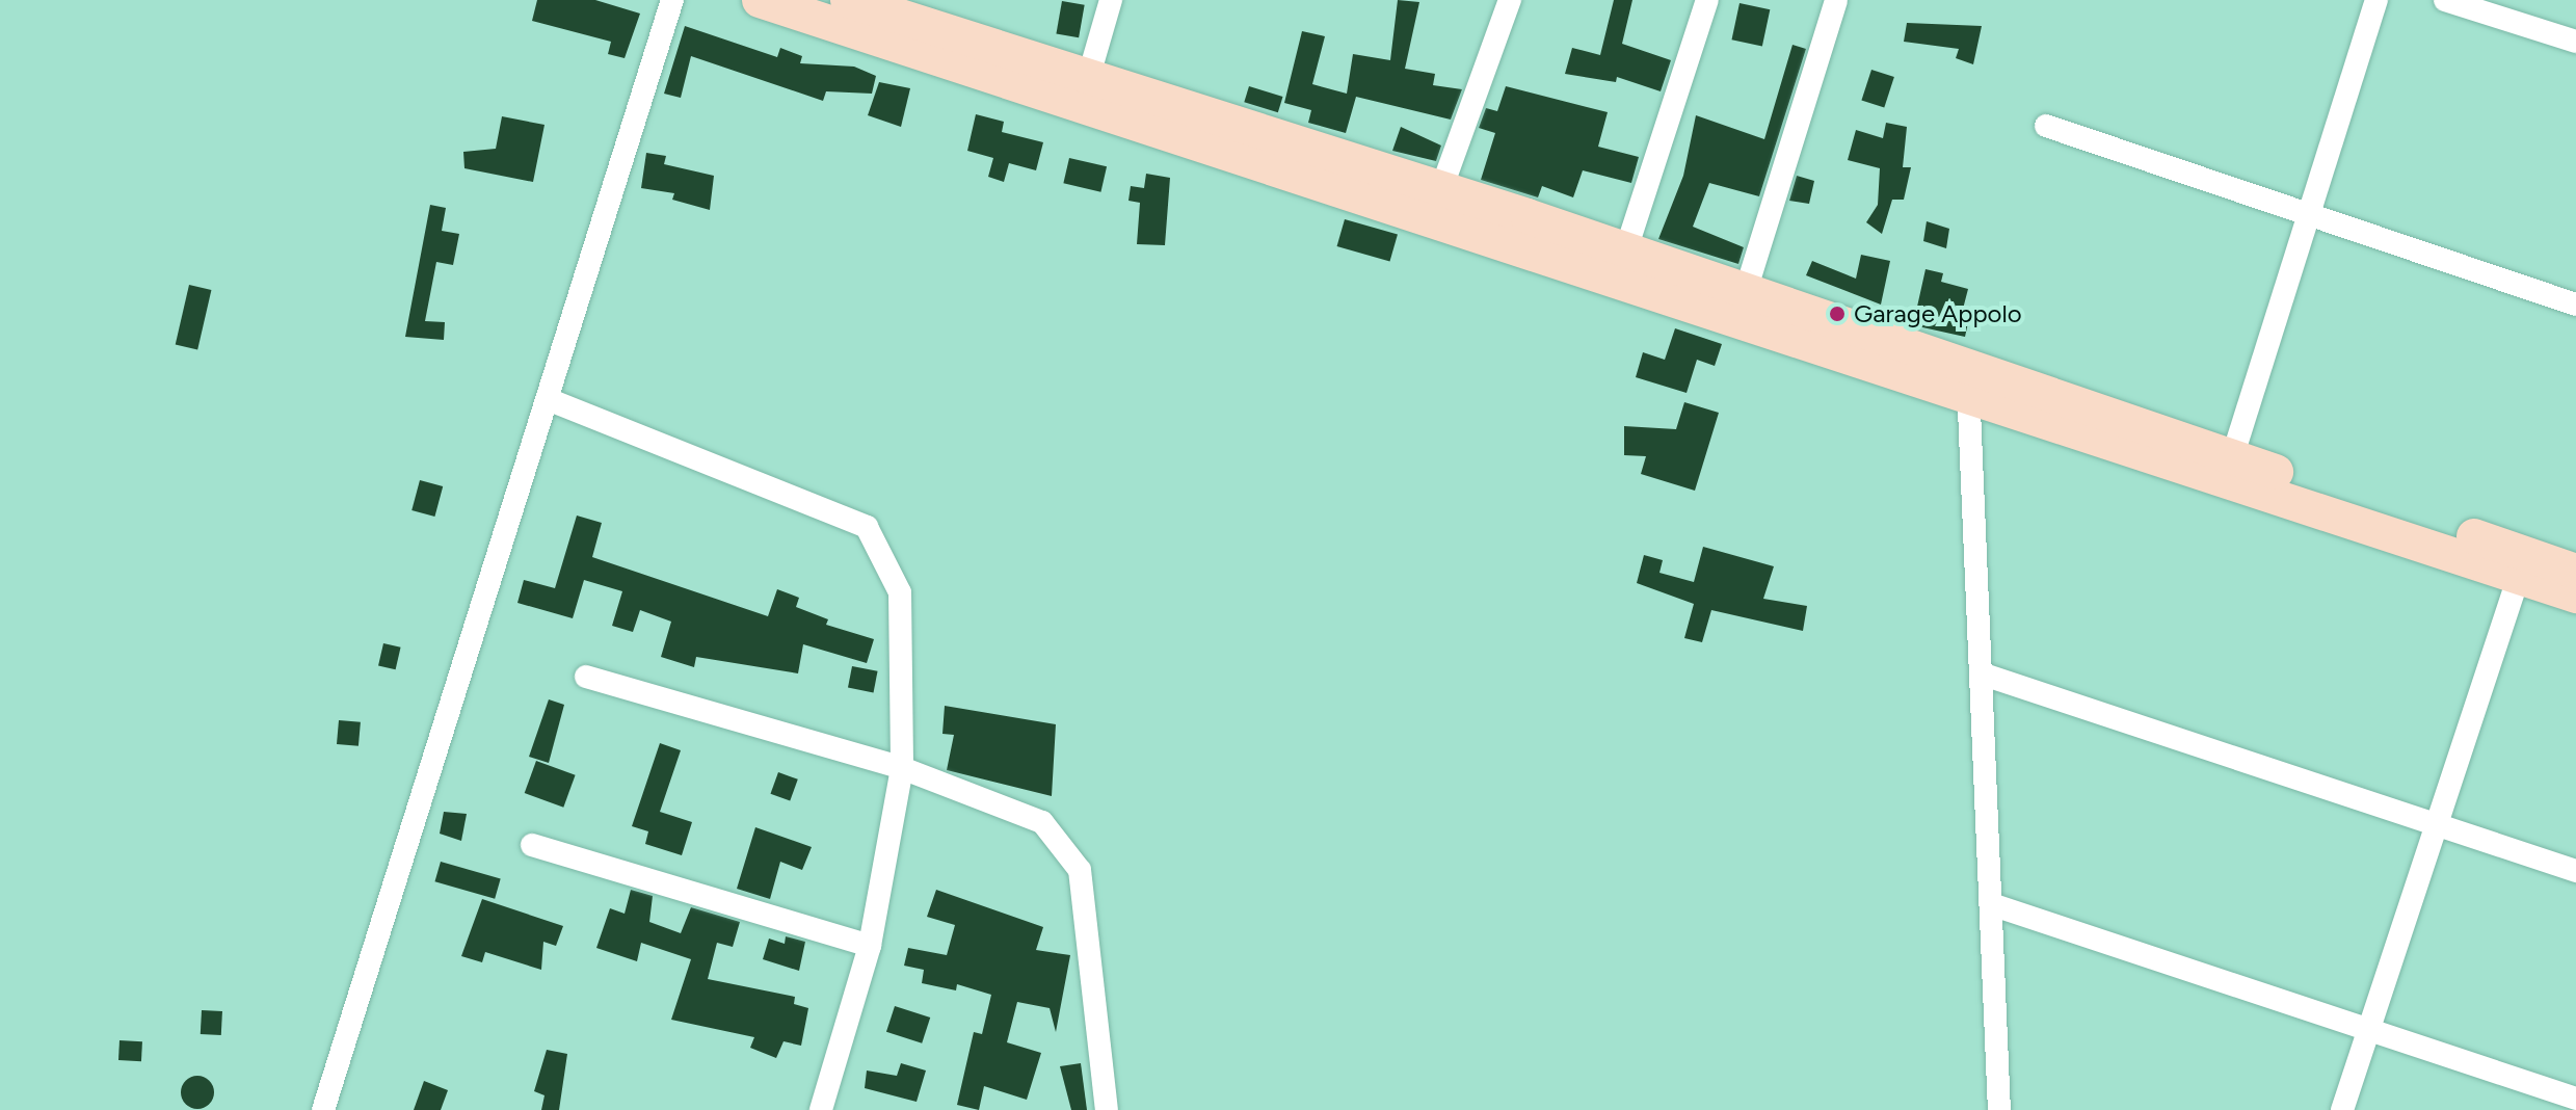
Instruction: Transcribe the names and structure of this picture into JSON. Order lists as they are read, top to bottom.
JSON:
{
  "places": ["Garage Appolo"]
}
